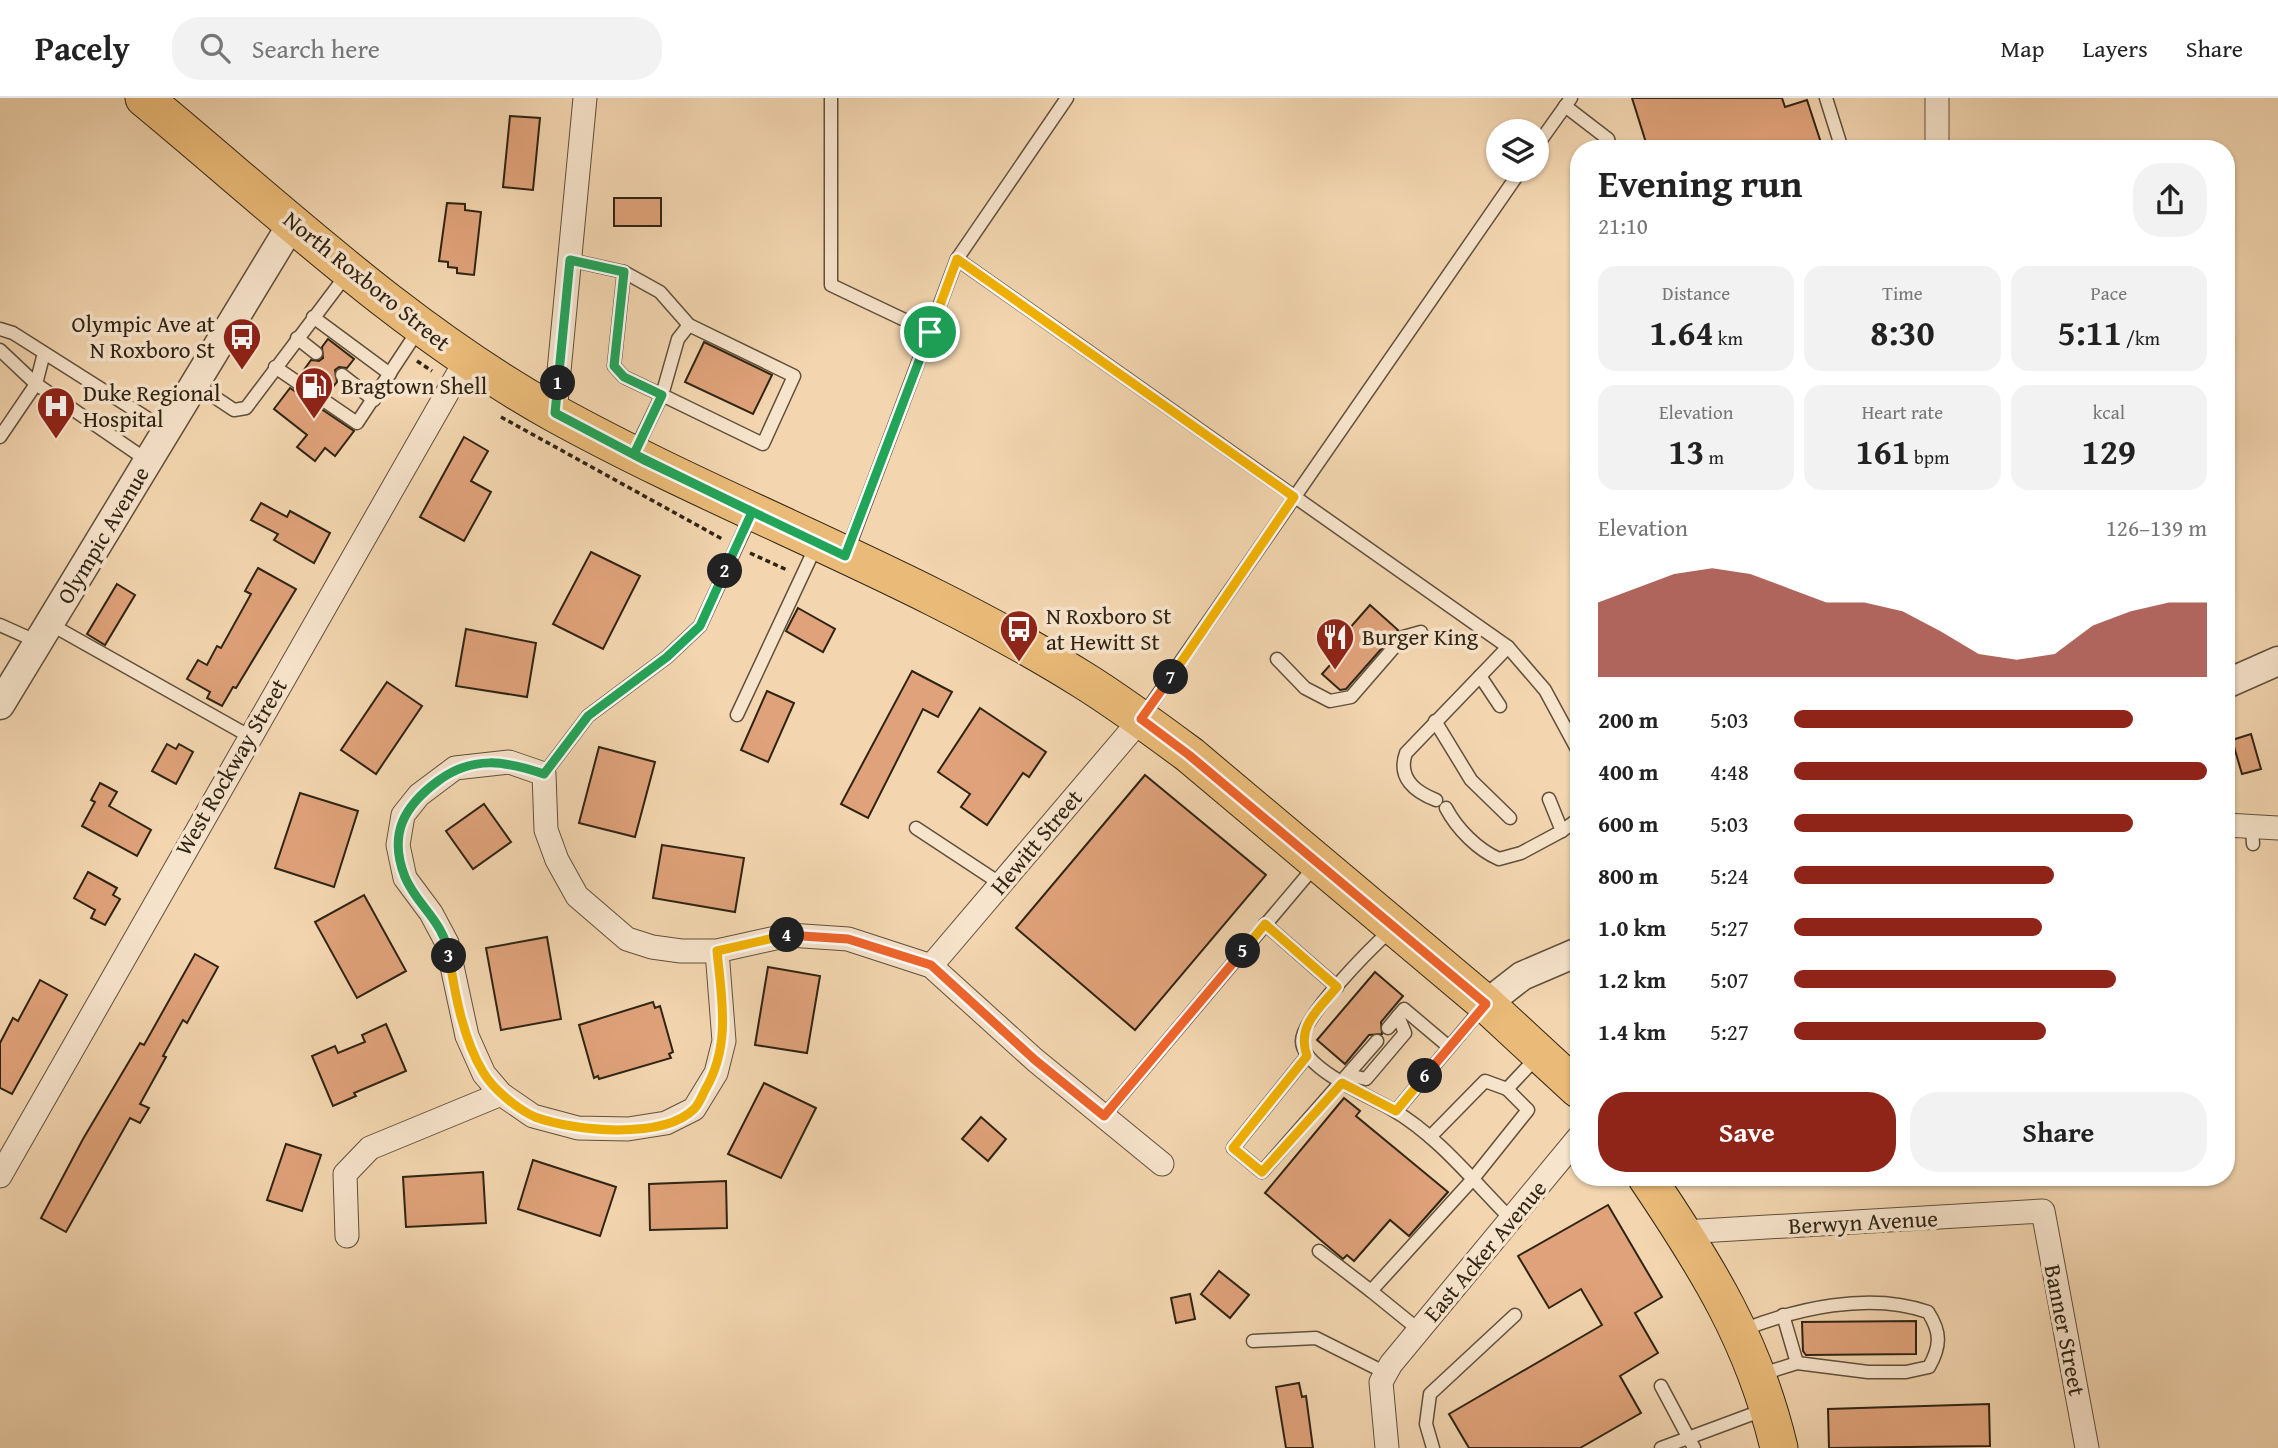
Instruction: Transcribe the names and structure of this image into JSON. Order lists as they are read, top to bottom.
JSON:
{
  "streets": {
    "main road": ["North Roxboro Street"],
    "street": [
      "Olympic Avenue",
      "West Rockway Street",
      "Hewitt Street",
      "Berwyn Avenue",
      "East Acker Avenue",
      "Banner Street"
    ]
  },
  "crossings": [
    ["North Roxboro Street", "Olympic Avenue"],
    ["North Roxboro Street", "West Rockway Street"],
    ["North Roxboro Street", "Hewitt Street"],
    ["Berwyn Avenue", "Banner Street"]
  ],
  "places": {
    "bus stop": ["Olympic Ave at N Roxboro St", "N Roxboro St at Hewitt St"],
    "fuel station": ["Bragtown Shell"],
    "hospital": ["Duke Regional Hospital"],
    "restaurant": ["Burger King"]
  },
  "page": {
    "header": "Pacely",
    "search": "Search here",
    "nav": ["Map", "Layers", "Share"],
    "heading": ["Evening run", "21:10"],
    "stats": [
      ["Distance", "1.64 km"],
      ["Time", "8:30"],
      ["Pace", "5:11 /km"],
      ["Elevation", "13 m"],
      ["Heart rate", "161 bpm"],
      ["kcal", "129"]
    ],
    "pins": [
      "1",
      "2",
      "7",
      "4",
      "5",
      "3",
      "6"
    ],
    "chart": ["Elevation", "126–139 m"],
    "list": [
      {
        "name": "200 m",
        "note": "5:03"
      },
      {
        "name": "400 m",
        "note": "4:48"
      },
      {
        "name": "600 m",
        "note": "5:03"
      },
      {
        "name": "800 m",
        "note": "5:24"
      },
      {
        "name": "1.0 km",
        "note": "5:27"
      },
      {
        "name": "1.2 km",
        "note": "5:07"
      },
      {
        "name": "1.4 km",
        "note": "5:27"
      }
    ],
    "buttons": ["Save", "Share"]
  }
}
